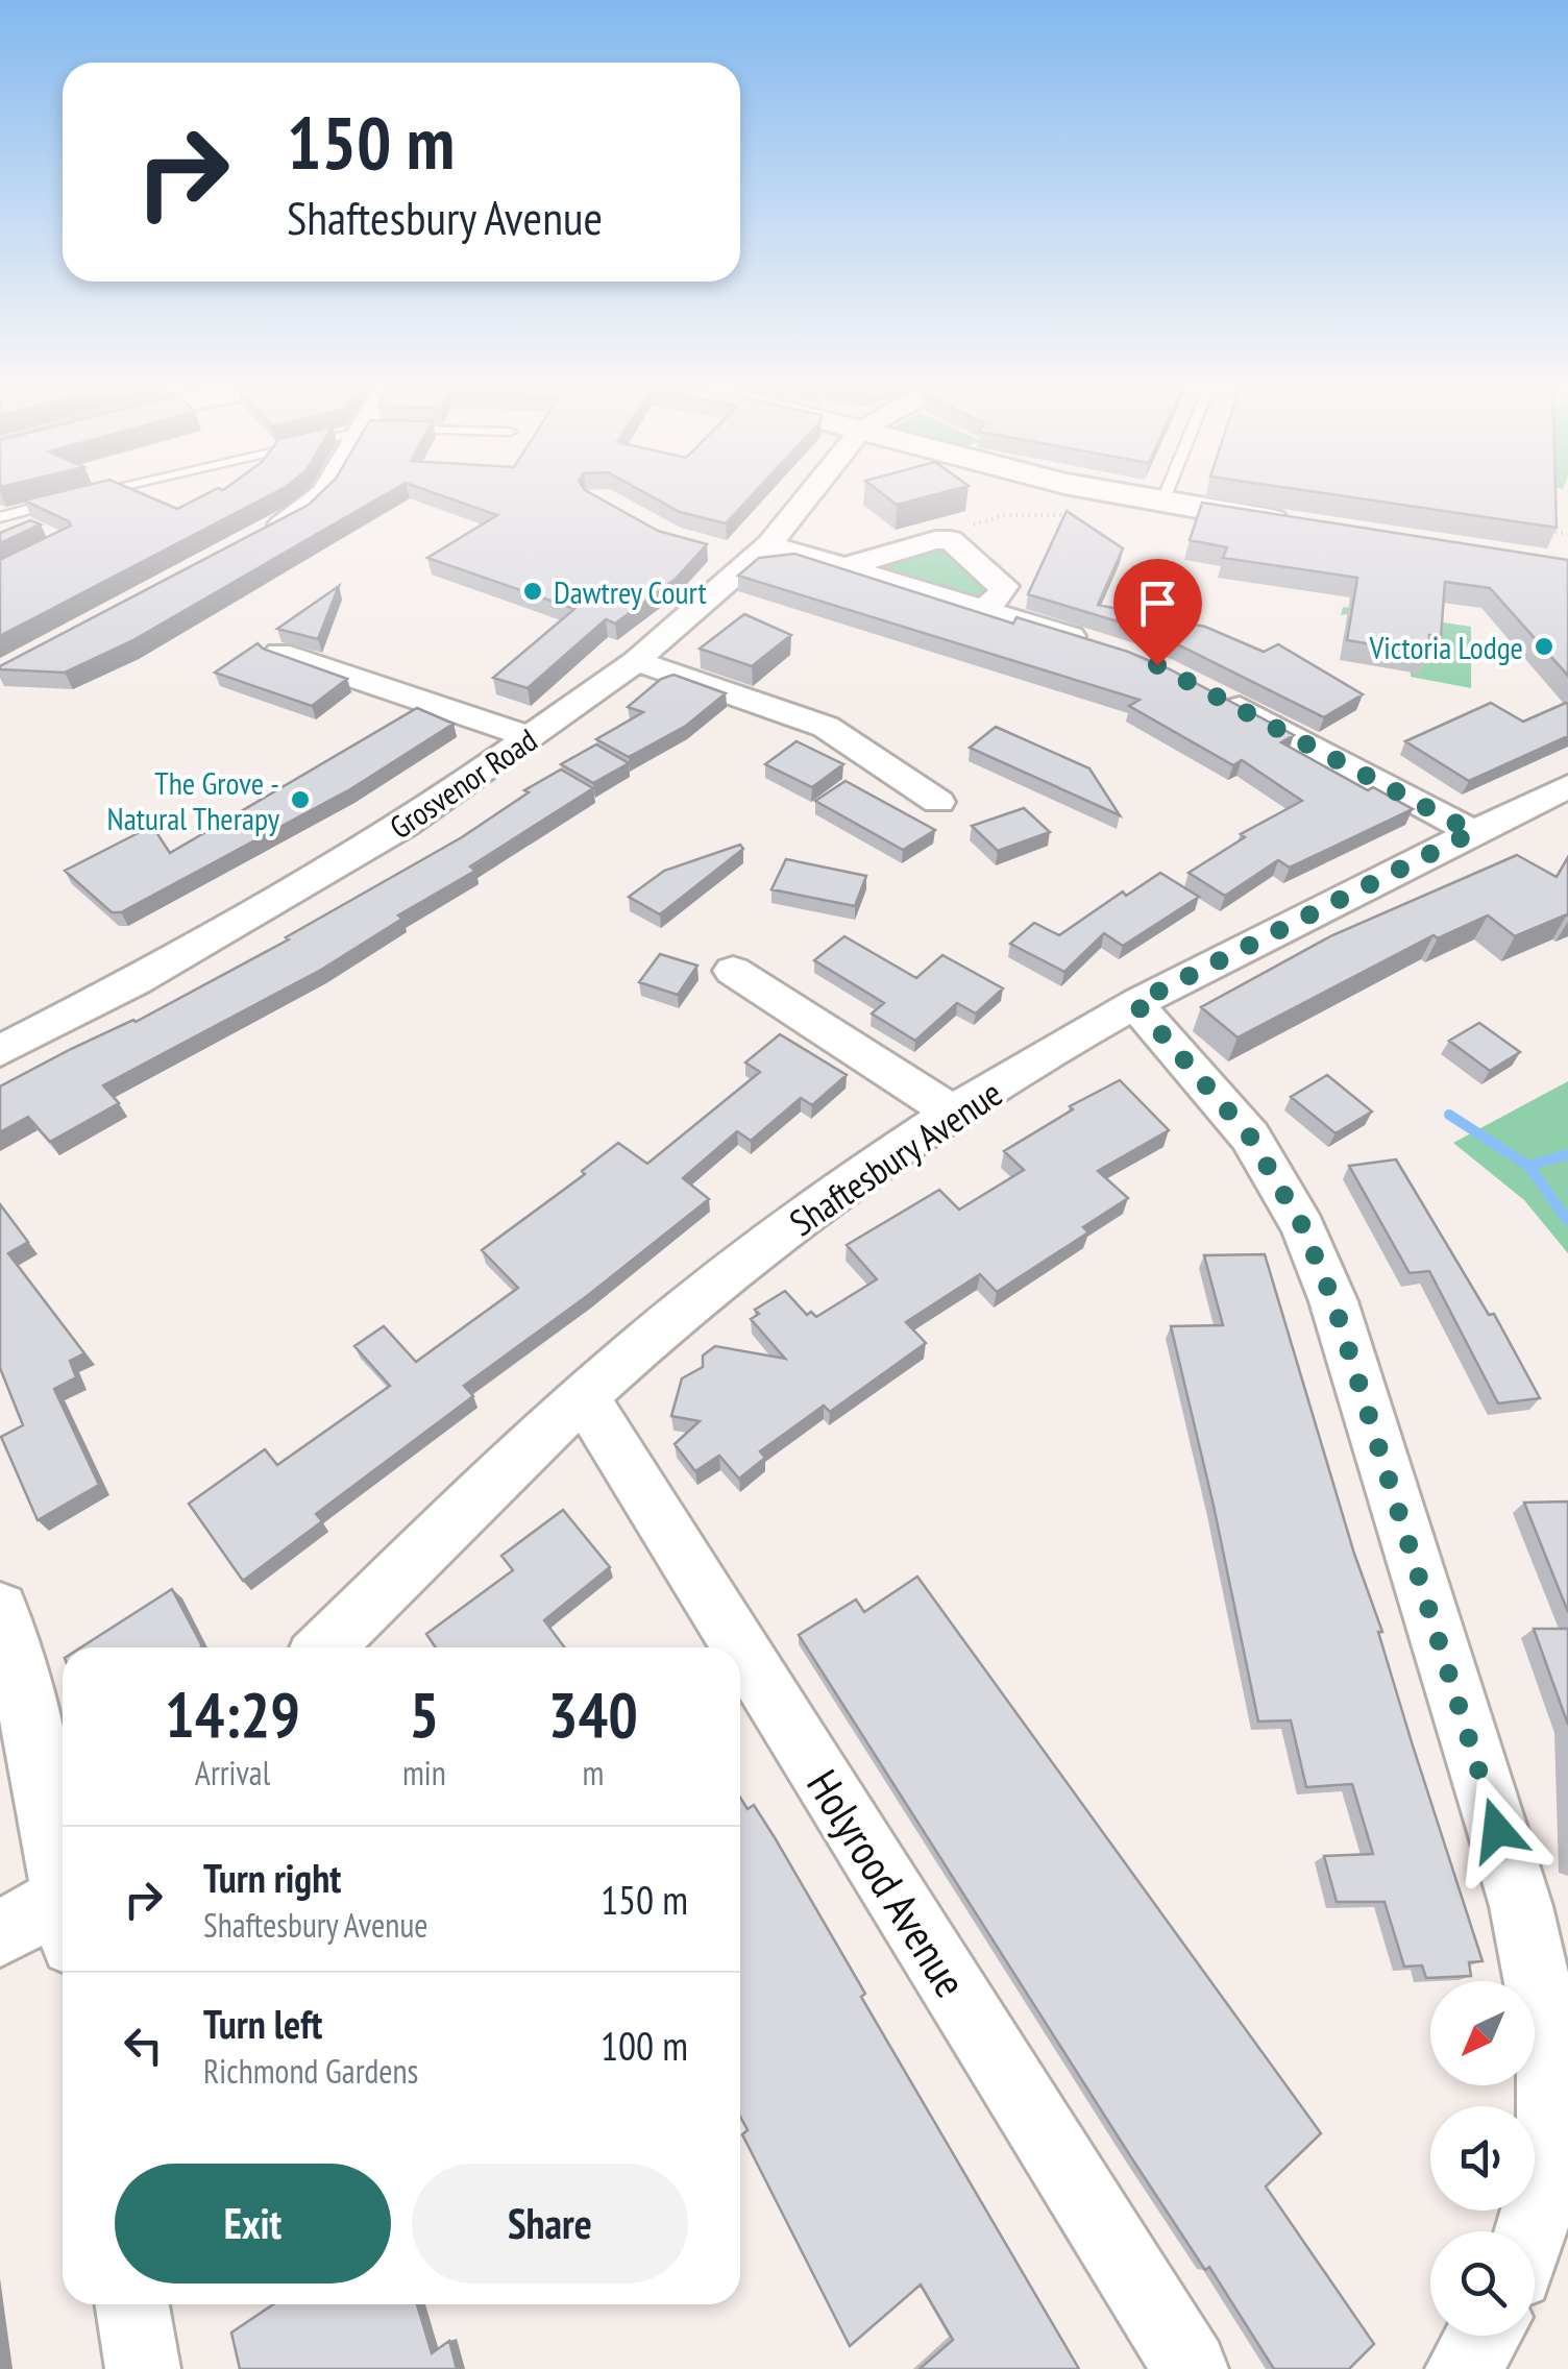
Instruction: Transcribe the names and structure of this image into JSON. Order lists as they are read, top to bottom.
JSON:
{
  "streets": {
    "street": ["Grosvenor Road", "Shaftesbury Avenue", "Holyrood Avenue"]
  },
  "crossings": [
    ["Shaftesbury Avenue", "Holyrood Avenue"]
  ],
  "places": ["Dawtrey Court", "Victoria Lodge", "The Grove - Natural Therapy"],
  "north": "bottom left",
  "page": {
    "turn": ["150 m", "Shaftesbury Avenue"],
    "eta": [
      "14:29",
      "Arrival",
      "5",
      "min",
      "340",
      "m"
    ],
    "list": [
      {
        "name": "Turn right",
        "note": "Shaftesbury Avenue",
        "value": "150 m"
      },
      {
        "name": "Turn left",
        "note": "Richmond Gardens",
        "value": "100 m"
      }
    ],
    "buttons": ["Exit", "Share"]
  }
}
